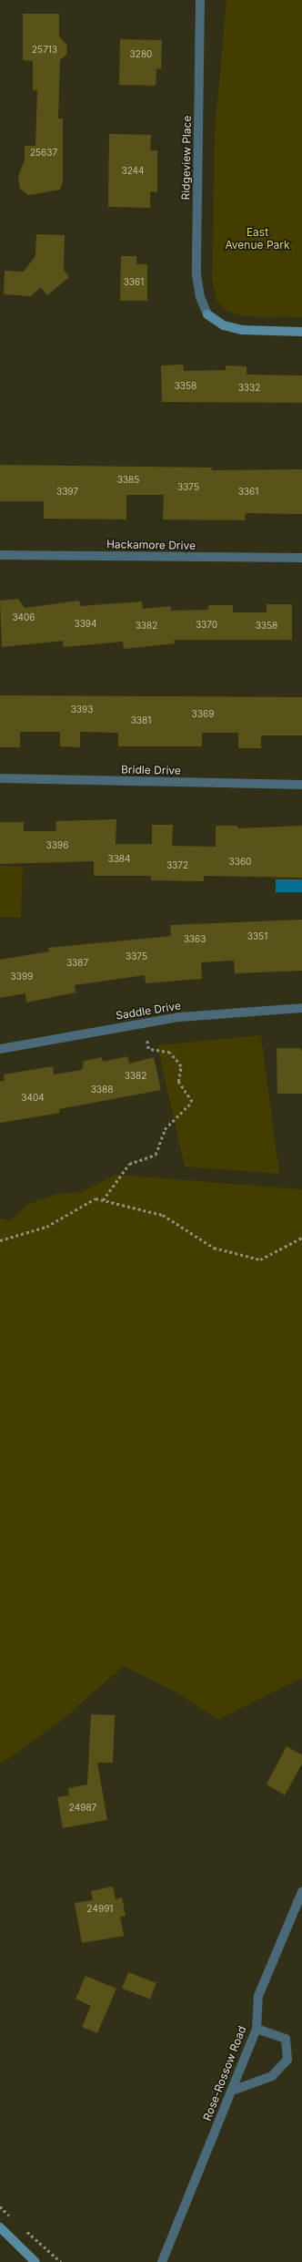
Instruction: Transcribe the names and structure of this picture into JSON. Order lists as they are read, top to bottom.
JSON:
{
  "streets": {
    "street": [
      "Ridgeview Place",
      "Hackamore Drive",
      "Bridle Drive",
      "Saddle Drive",
      "Rose-Rossow Road"
    ]
  },
  "parks": ["East Avenue Park"],
  "house_numbers": [
    "25713",
    "3280",
    "25637",
    "3244",
    "3361",
    "3358",
    "3332",
    "3385",
    "3375",
    "3397",
    "3361",
    "3406",
    "3394",
    "3370",
    "3382",
    "3358",
    "3393",
    "3369",
    "3381",
    "3396",
    "3384",
    "3360",
    "3372",
    "3351",
    "3363",
    "3375",
    "3387",
    "3399",
    "3382",
    "3388",
    "3404",
    "24987",
    "24991"
  ]
}
